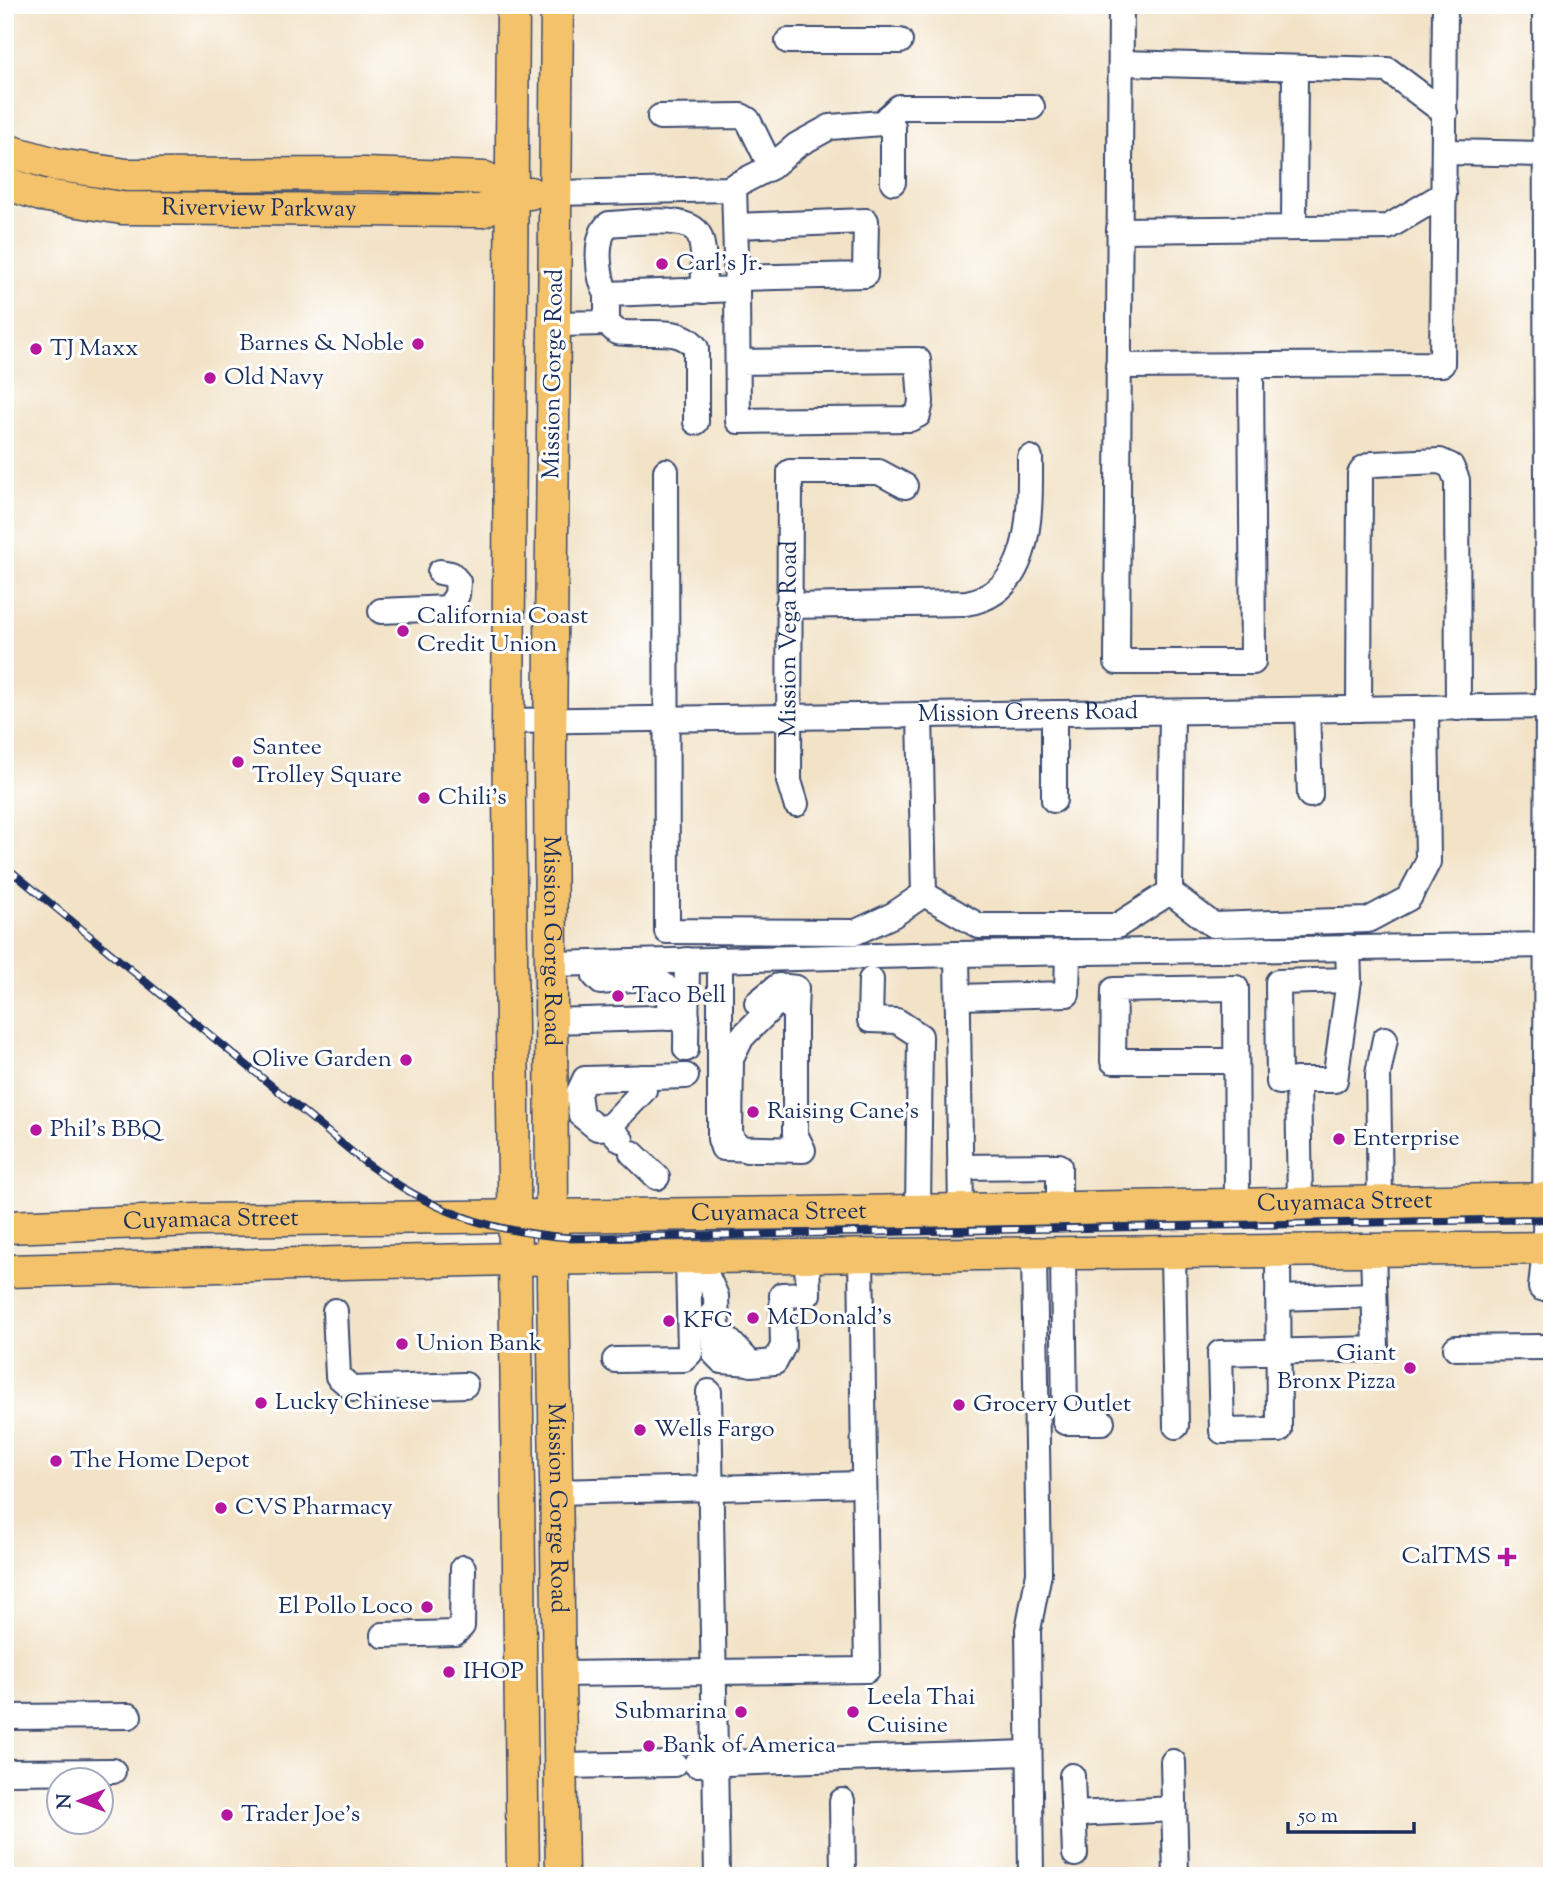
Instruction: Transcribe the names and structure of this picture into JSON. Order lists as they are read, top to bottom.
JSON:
{
  "streets": {
    "main road": ["Riverview Parkway", "Mission Gorge Road", "Cuyamaca Street"],
    "street": ["Mission Vega Road", "Mission Greens Road"]
  },
  "crossings": [
    ["Riverview Parkway", "Mission Gorge Road"],
    ["Mission Gorge Road", "Mission Greens Road"],
    ["Mission Gorge Road", "Cuyamaca Street"],
    ["Mission Vega Road", "Mission Greens Road"]
  ],
  "places": {
    "other": [
      "Carl's Jr.",
      "Barnes & Noble",
      "TJ Maxx",
      "Old Navy",
      "California Coast Credit Union",
      "Santee Trolley Square",
      "Chili's",
      "Taco Bell",
      "Olive Garden",
      "Raising Cane's",
      "Phil's BBQ",
      "Enterprise",
      "McDonald's",
      "KFC",
      "Union Bank",
      "Giant Bronx Pizza",
      "Lucky Chinese",
      "Grocery Outlet",
      "Wells Fargo",
      "The Home Depot",
      "CVS Pharmacy",
      "El Pollo Loco",
      "IHOP",
      "Submarina",
      "Leela Thai Cuisine",
      "Bank of America",
      "Trader Joe's"
    ],
    "health": ["CalTMS"]
  },
  "scale_bar": "50 m",
  "north": "left"
}
